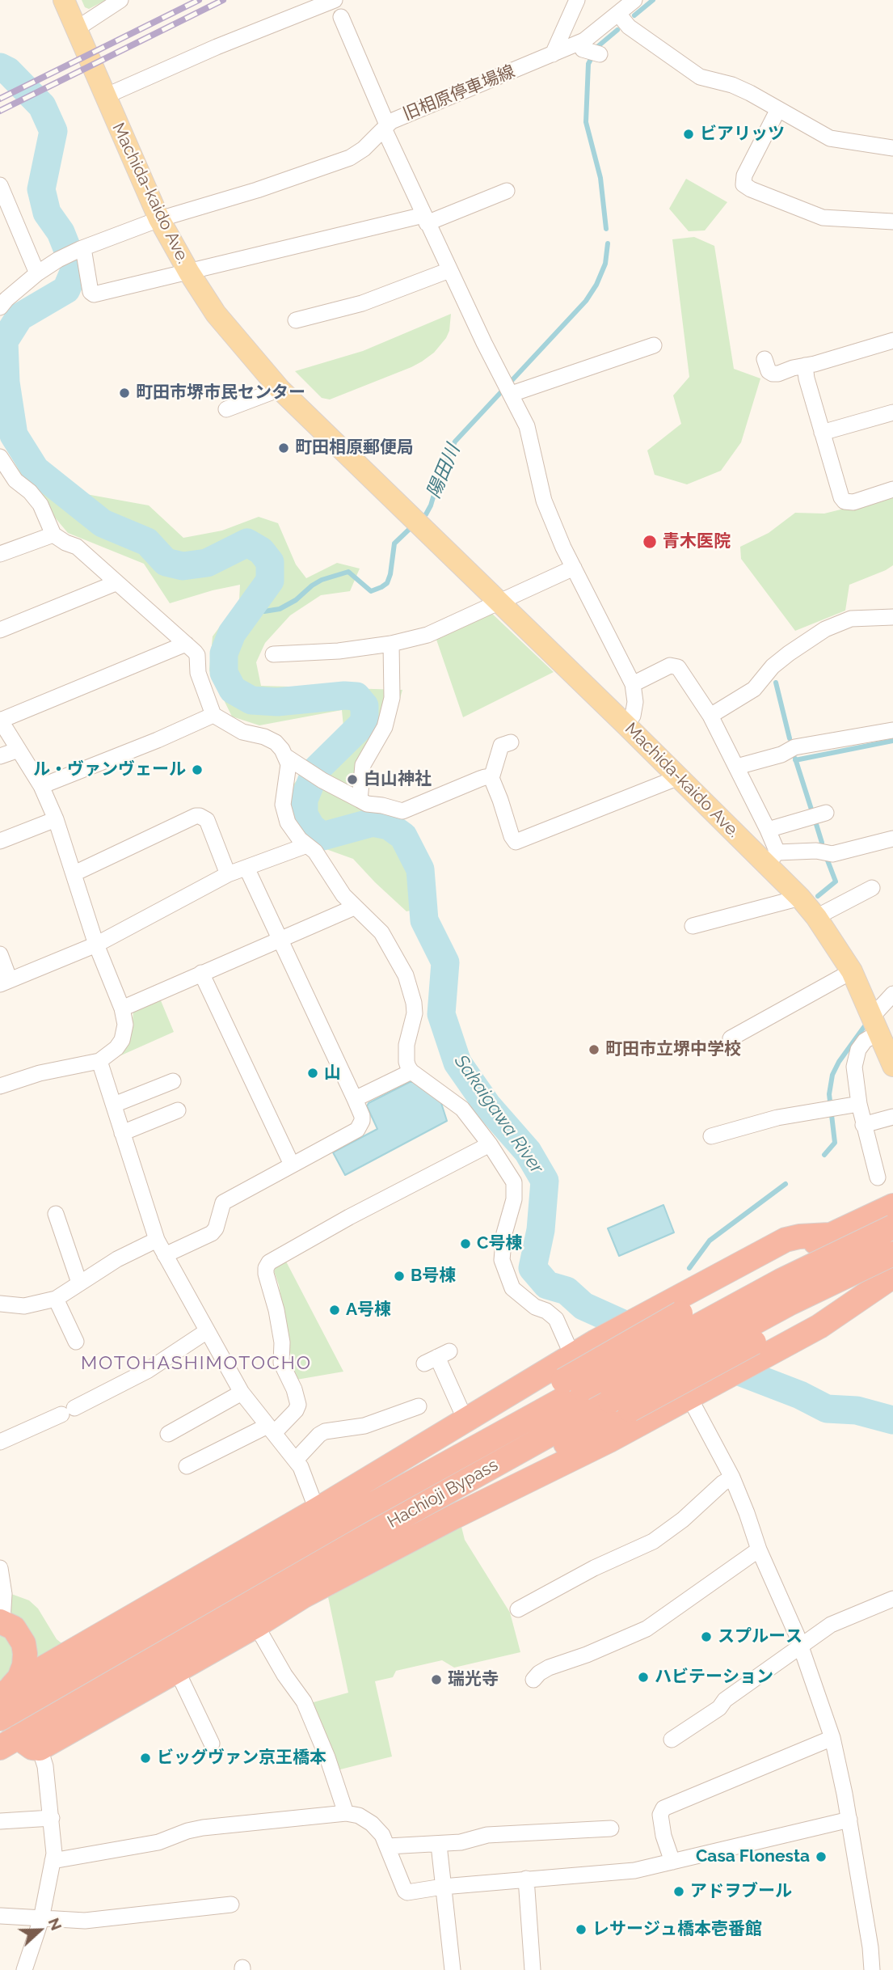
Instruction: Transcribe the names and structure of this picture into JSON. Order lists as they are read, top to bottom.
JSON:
{
  "streets": {
    "highway": ["Hachioji Bypass"],
    "main road": ["Machida-kaido Ave."],
    "street": ["旧相原停車場線"]
  },
  "crossings": [
    ["旧相原停車場線", "Machida-kaido Ave."]
  ],
  "districts": ["MOTOHASHIMOTOCHO"],
  "water": ["陽田川", "Sakaigawa River"],
  "places": [
    "ビアリッツ",
    "町田市堺市民センター",
    "町田相原郵便局",
    "青木医院",
    "ル・ヴァンヴェール",
    "白山神社",
    "町田市立堺中学校",
    "山",
    "C号棟",
    "B号棟",
    "A号棟",
    "スプルース",
    "ハビテーション",
    "瑞光寺",
    "ビッグヴァン京王橋本",
    "Casa Flonesta",
    "アドヲブール",
    "レサージュ橋本壱番館"
  ],
  "north": "right"
}
